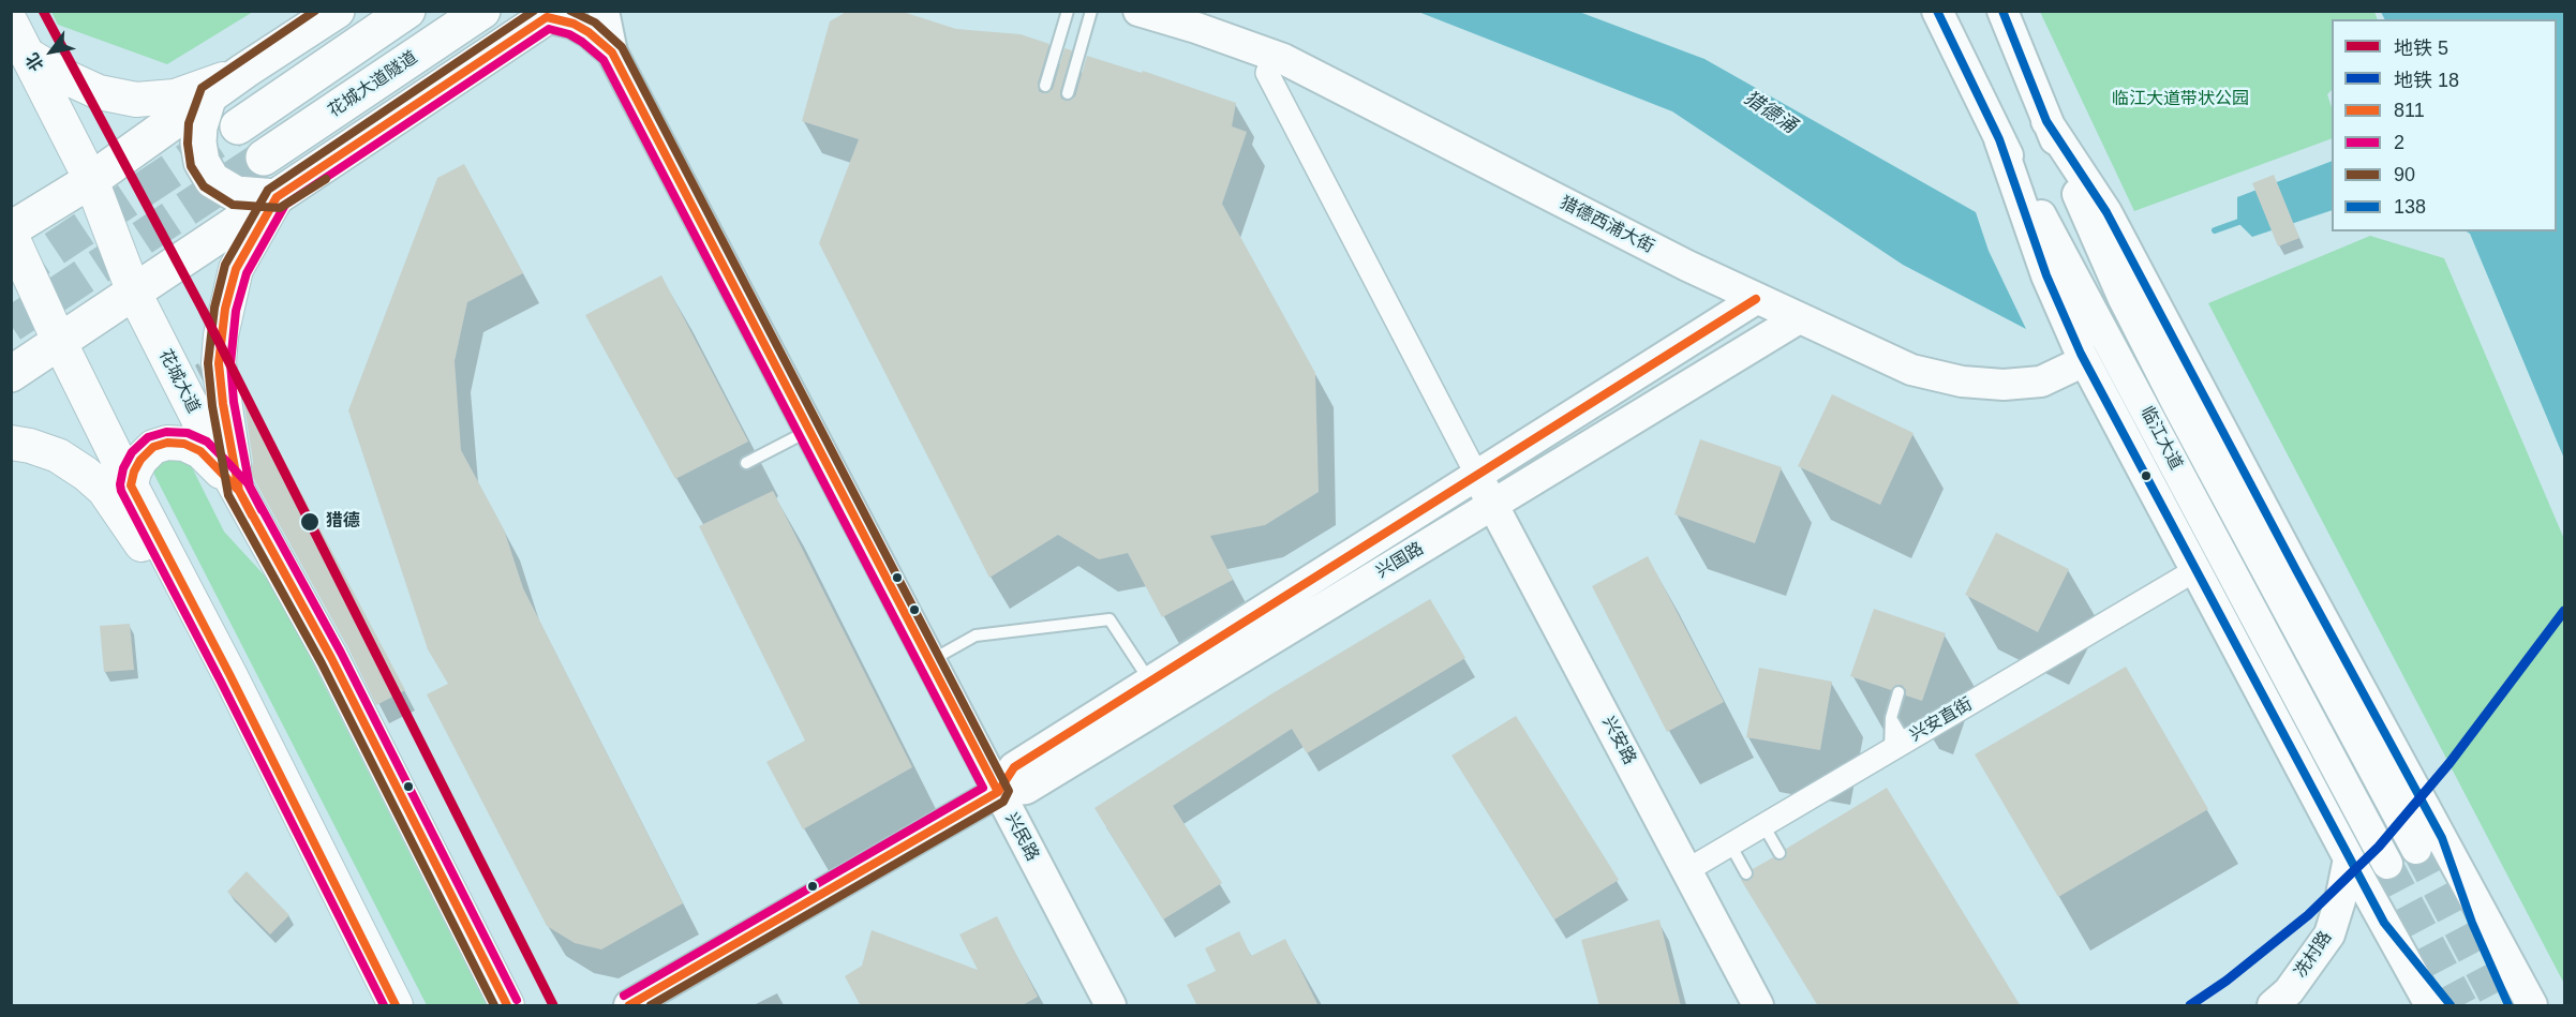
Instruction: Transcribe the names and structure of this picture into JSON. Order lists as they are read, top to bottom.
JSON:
{
  "streets": {
    "highway": ["花城大道隧道"],
    "main road": ["花城大道"],
    "street": [
      "猎德西浦大街",
      "临江大道",
      "兴国路",
      "兴安直街",
      "兴安路",
      "兴民路",
      "冼村路"
    ]
  },
  "crossings": [
    ["猎德西浦大街", "兴国路"],
    ["兴国路", "兴安路"],
    ["兴国路", "兴民路"],
    ["兴安直街", "兴安路"]
  ],
  "water": ["猎德涌"],
  "parks": ["临江大道带状公园"],
  "places": ["猎德"],
  "lines": [
    "metro line 5",
    "transit line 90",
    "transit line 138",
    "transit line 811",
    "transit line 2",
    "metro line 18"
  ],
  "legend": [
    "地铁 5",
    "地铁 18",
    "811",
    "2",
    "90",
    "138"
  ],
  "north": "bottom left"
}
